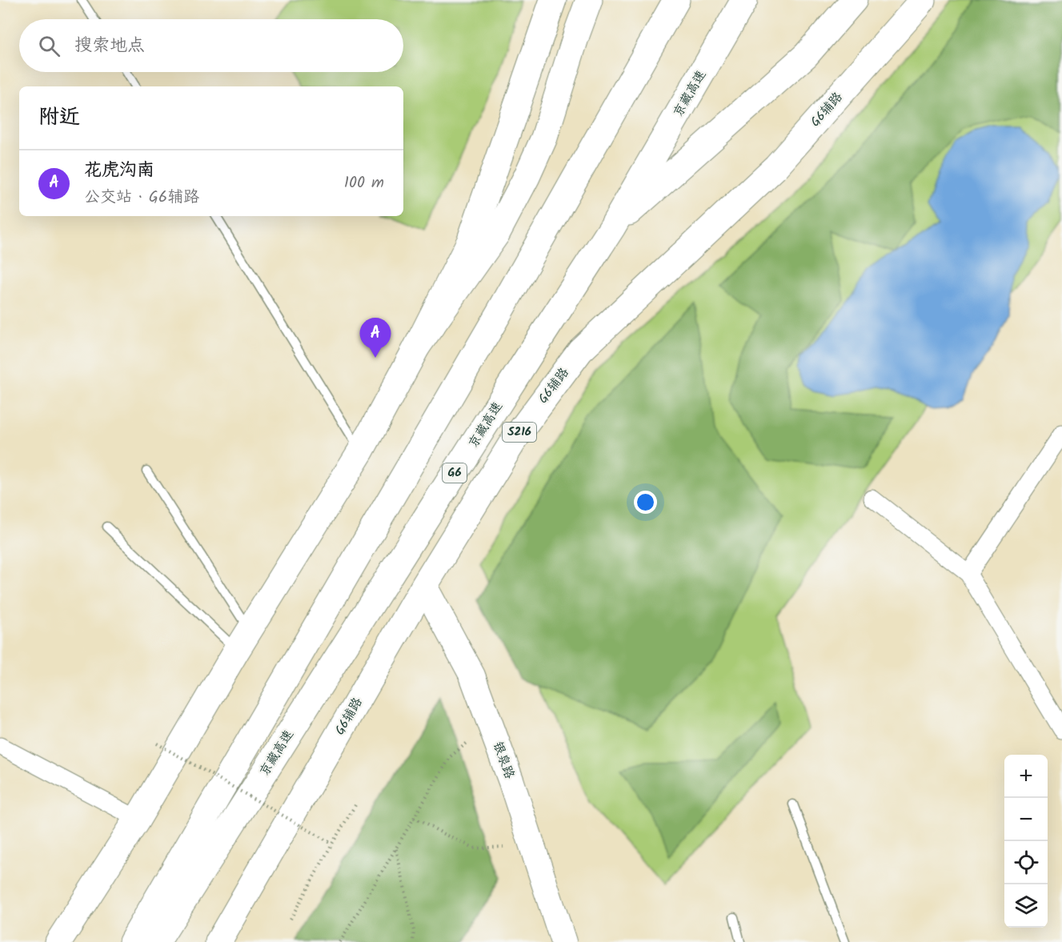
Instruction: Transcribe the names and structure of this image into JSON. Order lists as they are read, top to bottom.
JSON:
{
  "streets": {
    "main road": [
      "京藏高速",
      "G6辅路",
      "S216",
      "G6",
      "银泉路"
    ]
  },
  "crossings": [
    ["G6辅路", "银泉路"]
  ],
  "page": {
    "search": "搜索地点",
    "heading": "附近",
    "list": [
      {
        "mark": "A",
        "name": "花虎沟南",
        "note": "公交站 · G6辅路",
        "value": "100 m"
      }
    ],
    "pins": "A",
    "map_buttons": ["+", "−"]
  }
}
